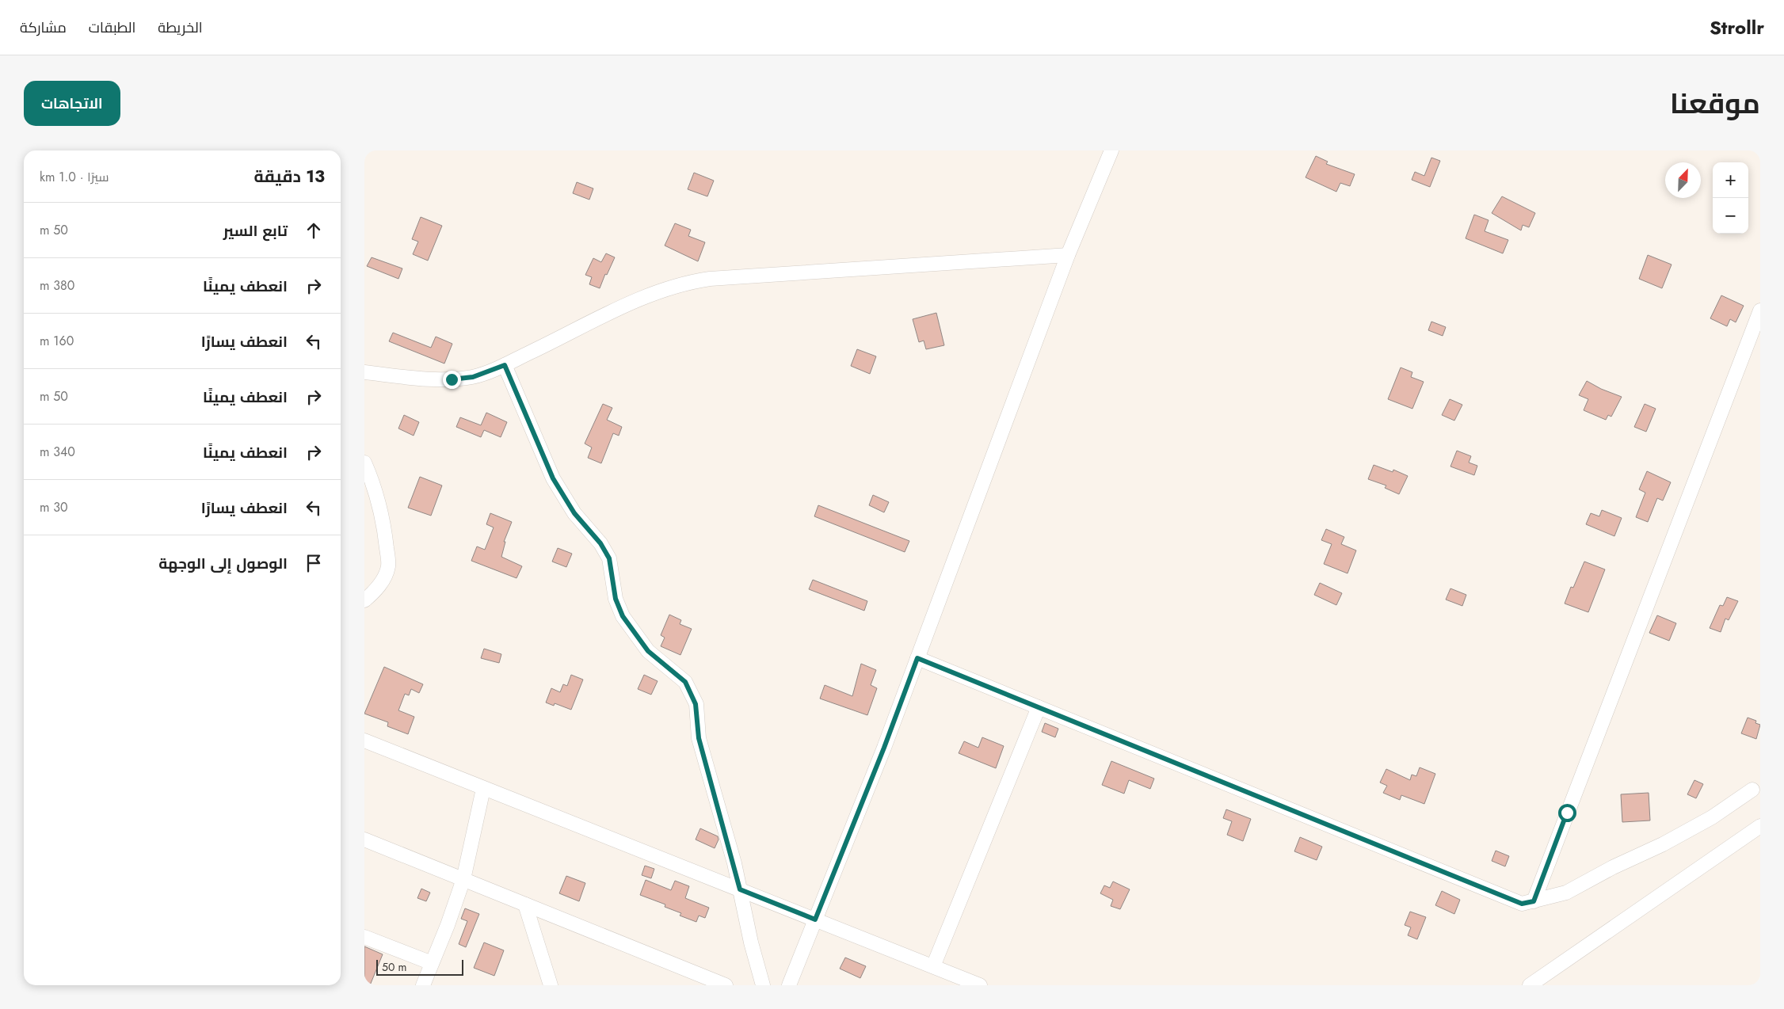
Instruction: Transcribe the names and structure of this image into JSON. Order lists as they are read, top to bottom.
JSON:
{
  "scale_bar": "50 m",
  "north": "top right",
  "page": {
    "header": "Strollr",
    "nav": ["الخريطة", "الطبقات", "مشاركة"],
    "title": "موقعنا",
    "buttons": "الاتجاهات",
    "heading": ["13 دقيقة", "سيرًا · 1.0 km"],
    "map_buttons": ["+", "−"],
    "list": [
      ["تابع السير", "50 m"],
      ["انعطف يمينًا", "380 m"],
      ["انعطف يسارًا", "160 m"],
      ["انعطف يمينًا", "50 m"],
      ["انعطف يمينًا", "340 m"],
      ["انعطف يسارًا", "30 m"],
      "الوصول إلى الوجهة"
    ],
    "scale": "50 m"
  }
}
